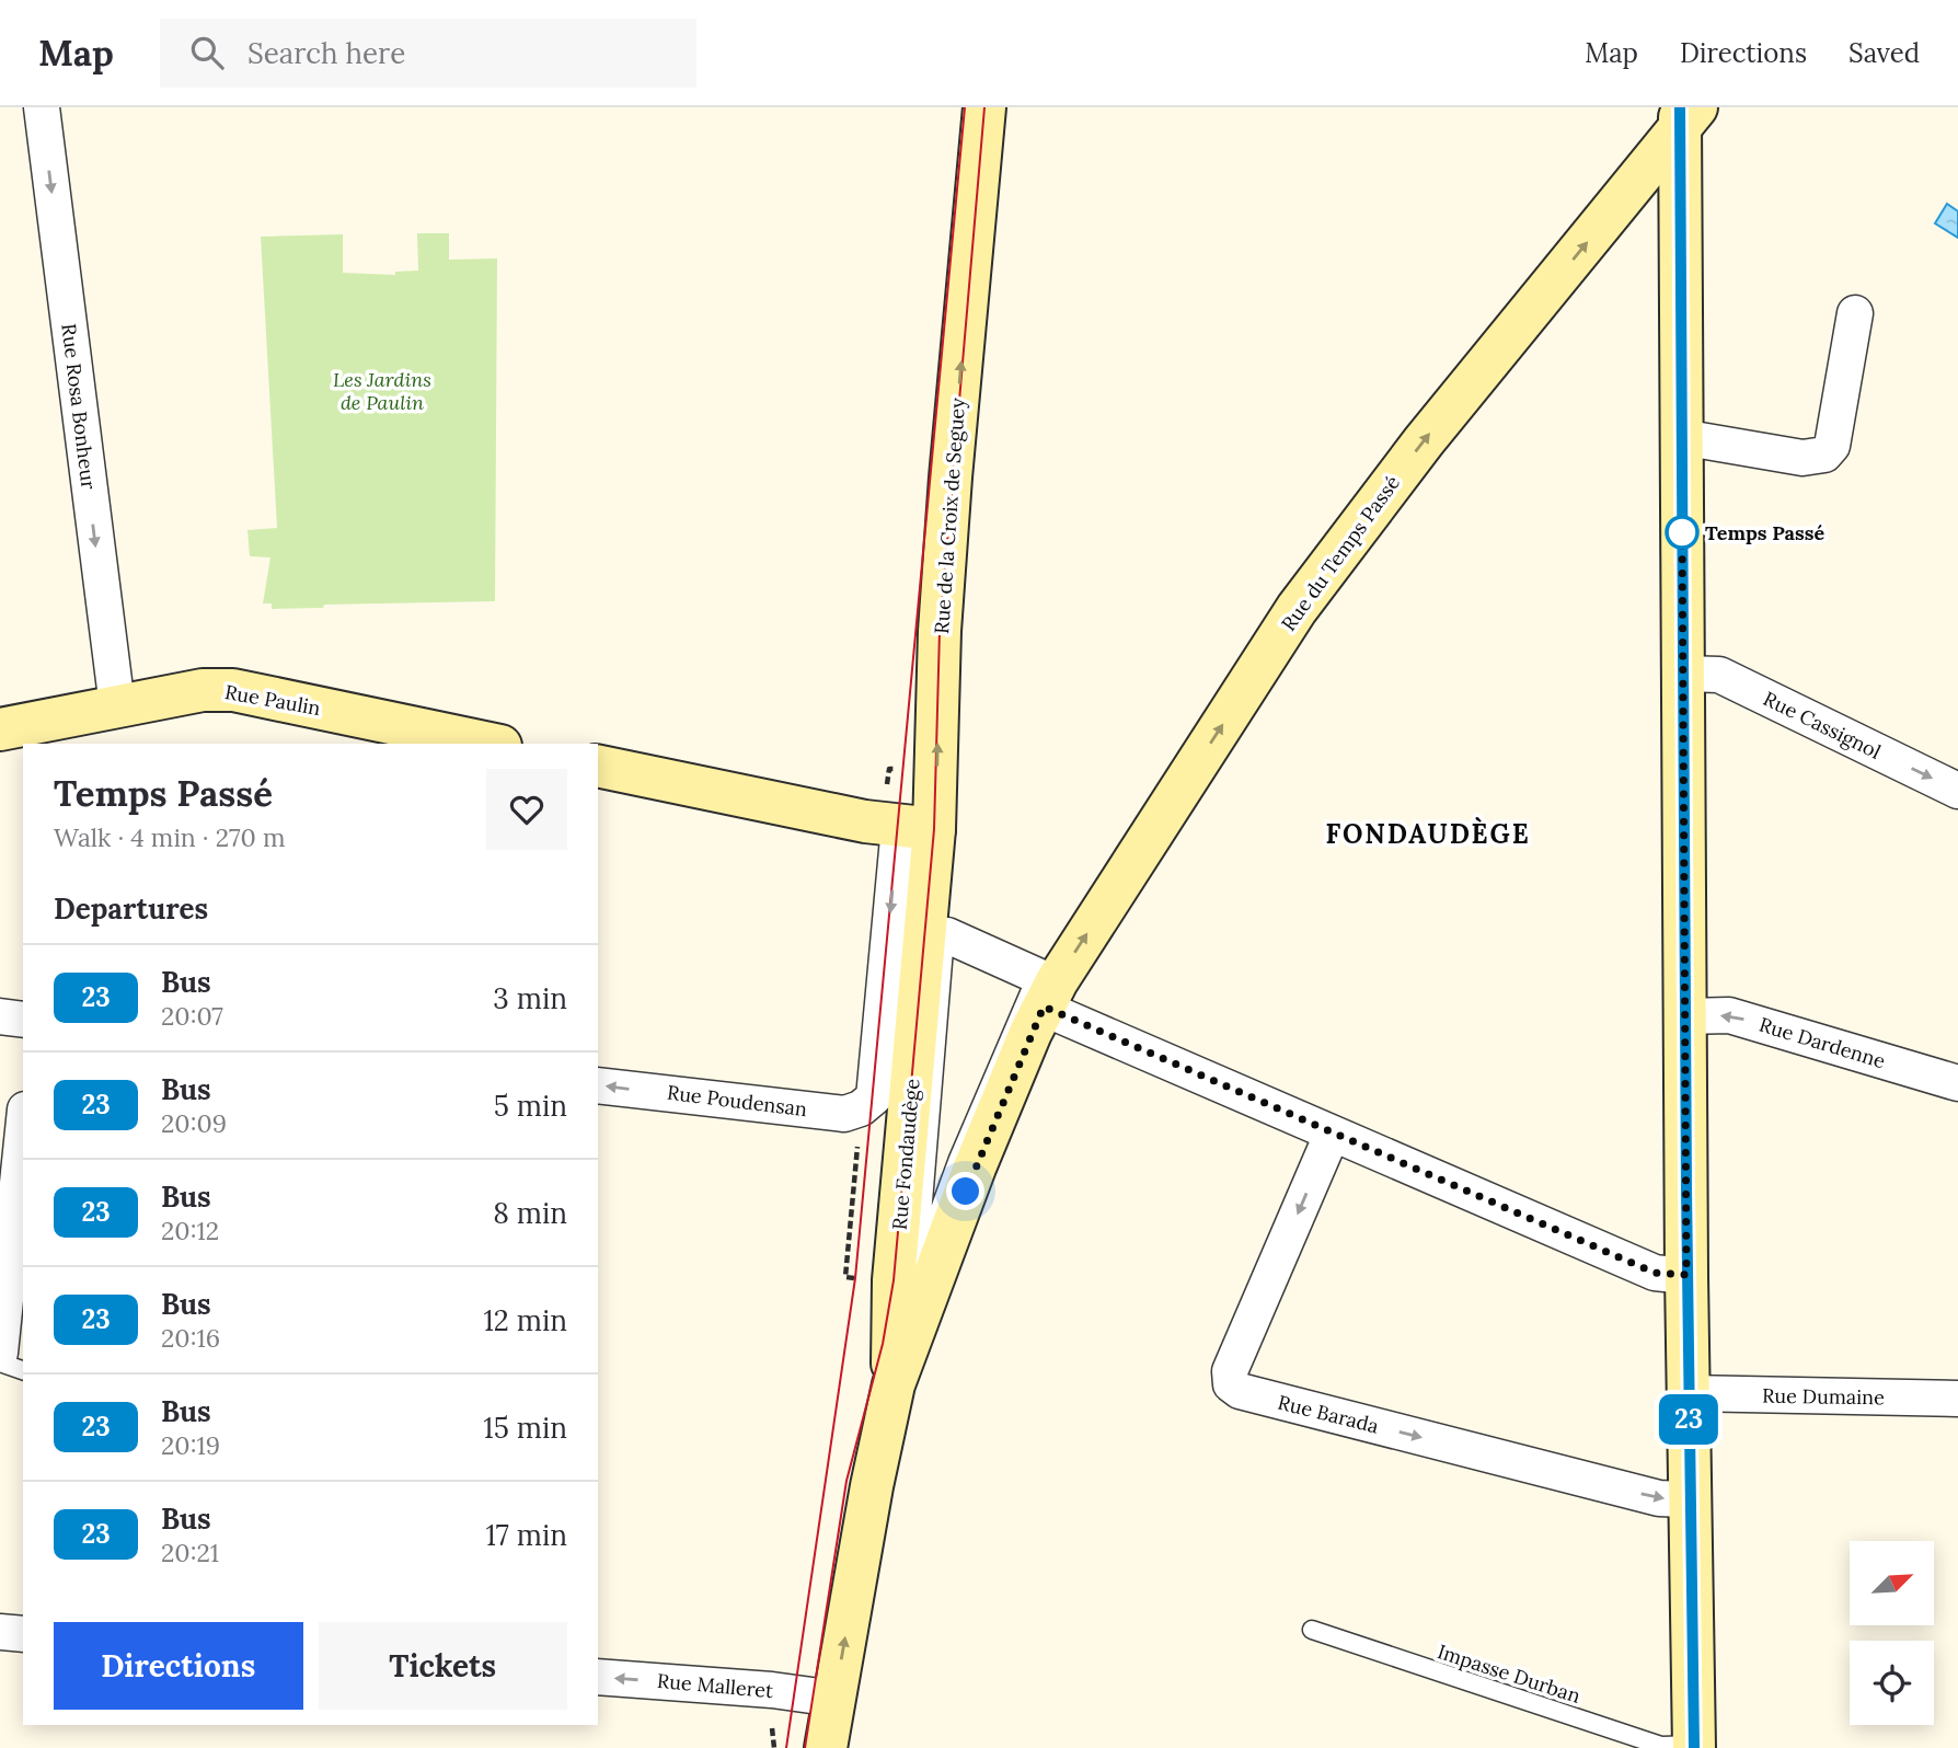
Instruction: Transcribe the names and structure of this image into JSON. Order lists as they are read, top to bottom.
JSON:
{
  "streets": {
    "main road": [
      "Rue de la Croix de Seguey",
      "Rue du Temps Passé",
      "Rue Paulin",
      "Rue Fondaudège"
    ],
    "street": [
      "Rue Rosa Bonheur",
      "Rue Cassignol",
      "Rue Dardenne",
      "Rue Poudensan",
      "Rue Dumaine",
      "Rue Barada",
      "Rue Malleret"
    ],
    "lane": ["Impasse Durban"]
  },
  "crossings": [
    ["Rue Rosa Bonheur", "Rue Paulin"],
    ["Rue de la Croix de Seguey", "Rue Fondaudège"],
    ["Rue du Temps Passé", "Rue Fondaudège"],
    ["Rue Poudensan", "Rue Fondaudège"],
    ["Rue Fondaudège", "Rue Malleret"]
  ],
  "one_way": [
    "Rue Rosa Bonheur",
    "Rue de la Croix de Seguey",
    "Rue du Temps Passé",
    "Rue Cassignol",
    "Rue Dardenne",
    "Rue Poudensan",
    "Rue Malleret"
  ],
  "districts": ["FONDAUDÈGE"],
  "parks": ["Les Jardins de Paulin"],
  "places": ["Temps Passé"],
  "lines": ["bus line 23"],
  "north": "top right",
  "page": {
    "header": "Map",
    "search": "Search here",
    "nav": ["Map", "Directions", "Saved"],
    "on_map": "23",
    "heading": [
      ["Temps Passé", "Walk · 4 min · 270 m"],
      "Departures"
    ],
    "list": [
      {
        "mark": "23",
        "name": "Bus",
        "note": "20:07",
        "value": "3 min"
      },
      {
        "mark": "23",
        "name": "Bus",
        "note": "20:09",
        "value": "5 min"
      },
      {
        "mark": "23",
        "name": "Bus",
        "note": "20:12",
        "value": "8 min"
      },
      {
        "mark": "23",
        "name": "Bus",
        "note": "20:16",
        "value": "12 min"
      },
      {
        "mark": "23",
        "name": "Bus",
        "note": "20:19",
        "value": "15 min"
      },
      {
        "mark": "23",
        "name": "Bus",
        "note": "20:21",
        "value": "17 min"
      }
    ],
    "buttons": ["Directions", "Tickets"]
  }
}
